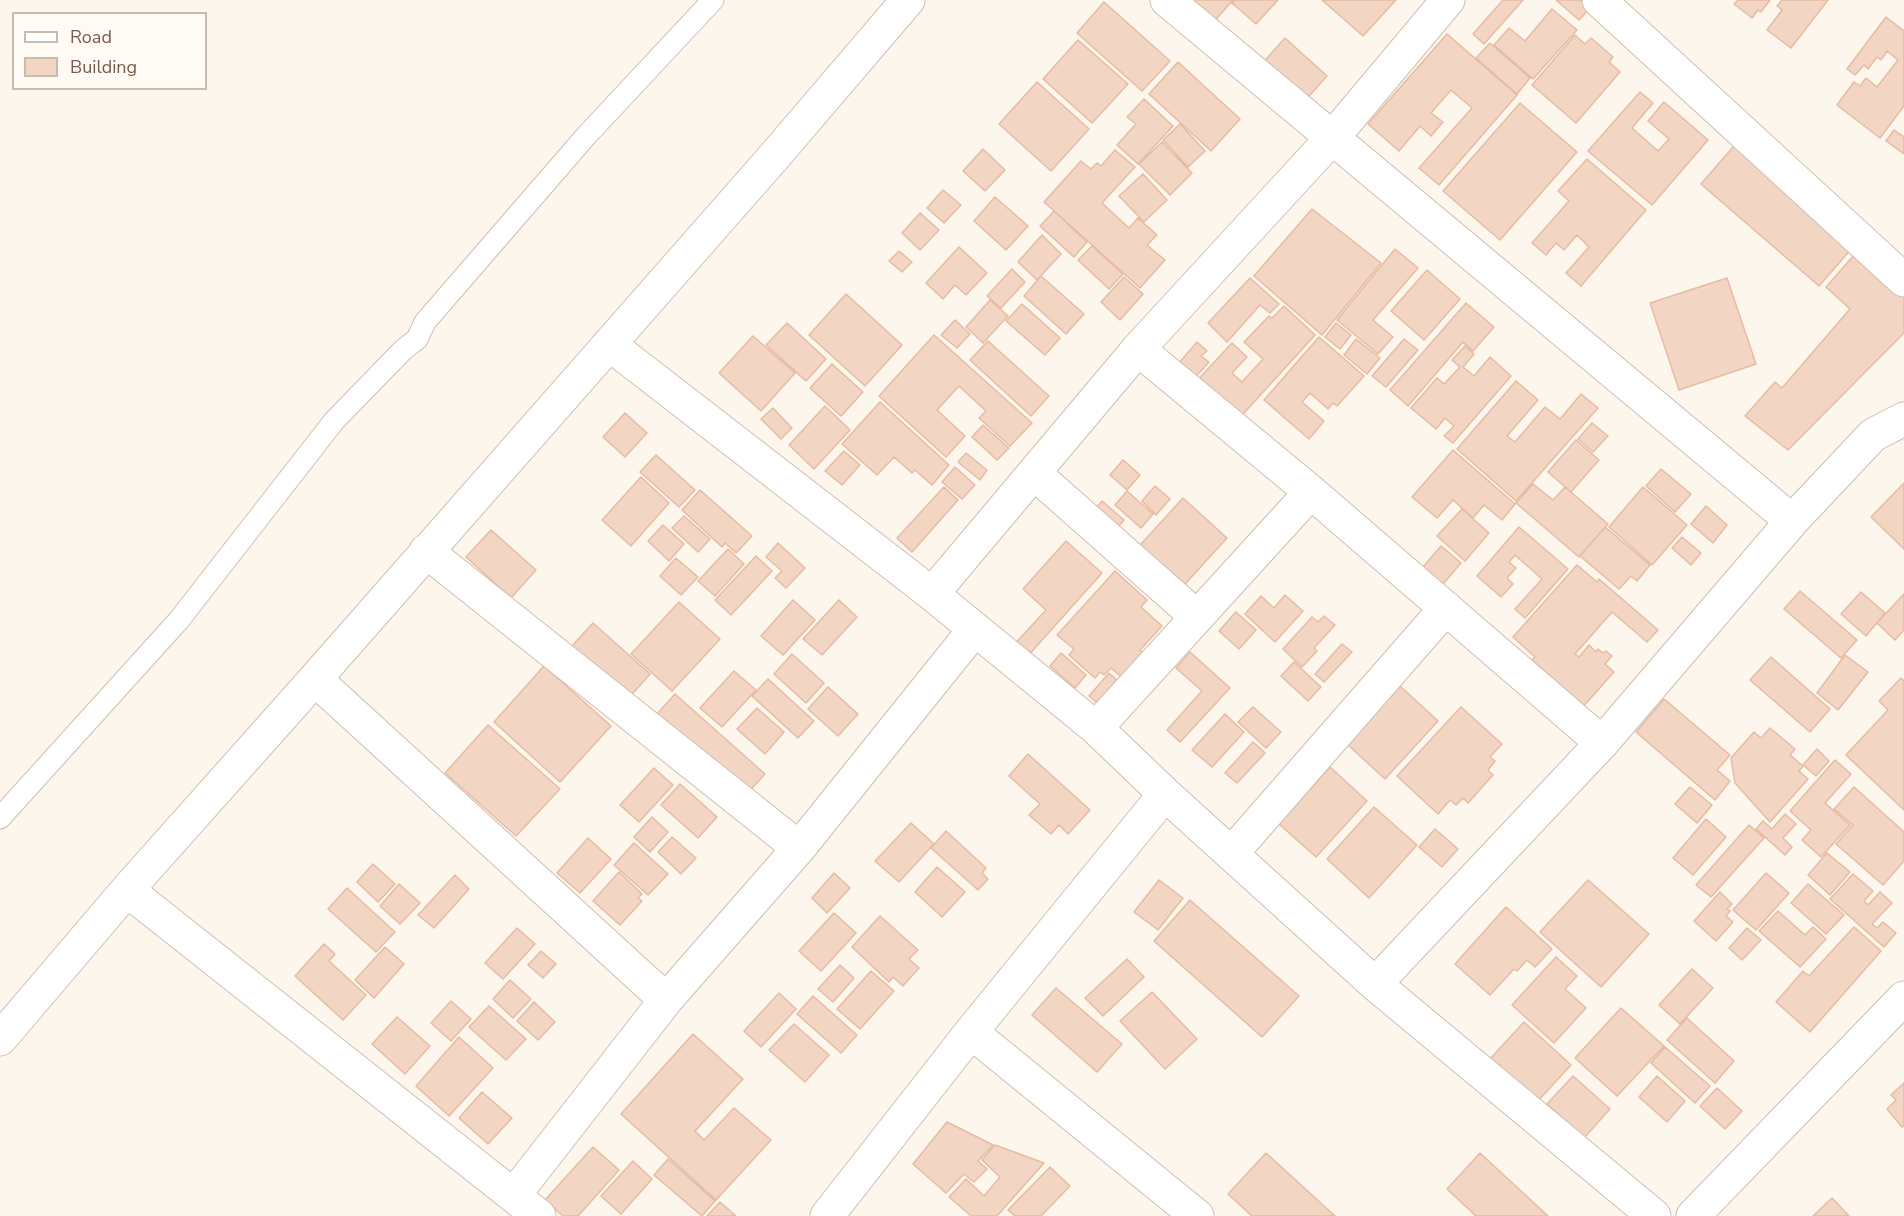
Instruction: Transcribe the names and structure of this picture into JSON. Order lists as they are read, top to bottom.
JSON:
{
  "legend": ["Road", "Building"]
}
